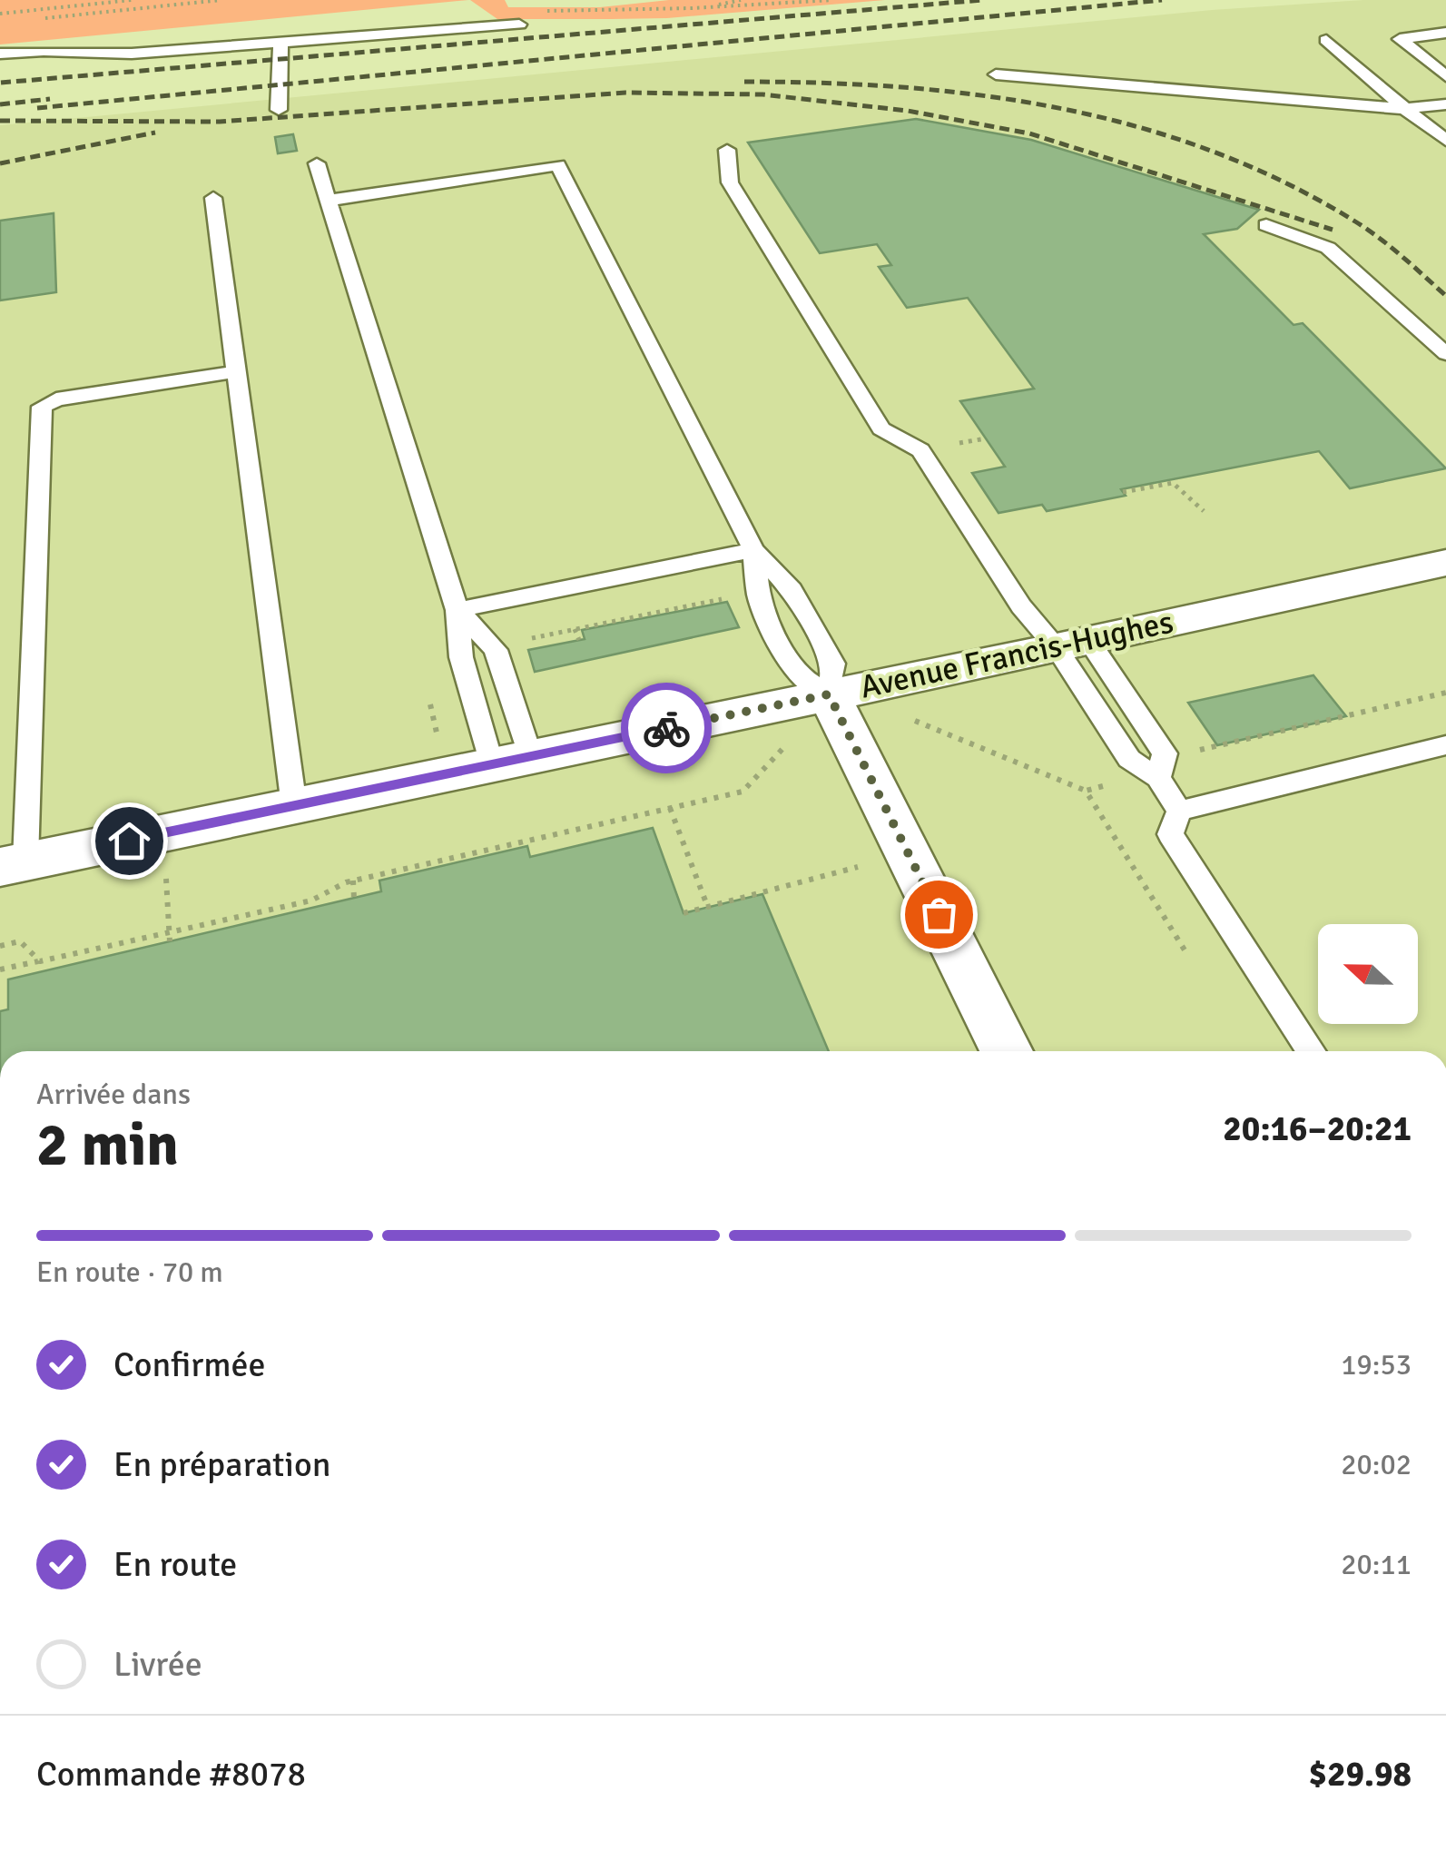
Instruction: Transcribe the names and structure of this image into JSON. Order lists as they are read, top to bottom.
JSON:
{
  "streets": {
    "street": ["Avenue Francis-Hughes"]
  },
  "north": "left",
  "page": {
    "heading": ["2 min", "Arrivée dans", "20:16–20:21"],
    "panel": ["Commande #8078", "$29.98"],
    "bar": "En route · 70 m",
    "list": [
      ["Confirmée", "19:53"],
      ["En préparation", "20:02"],
      ["En route", "20:11"],
      "Livrée"
    ]
  }
}
